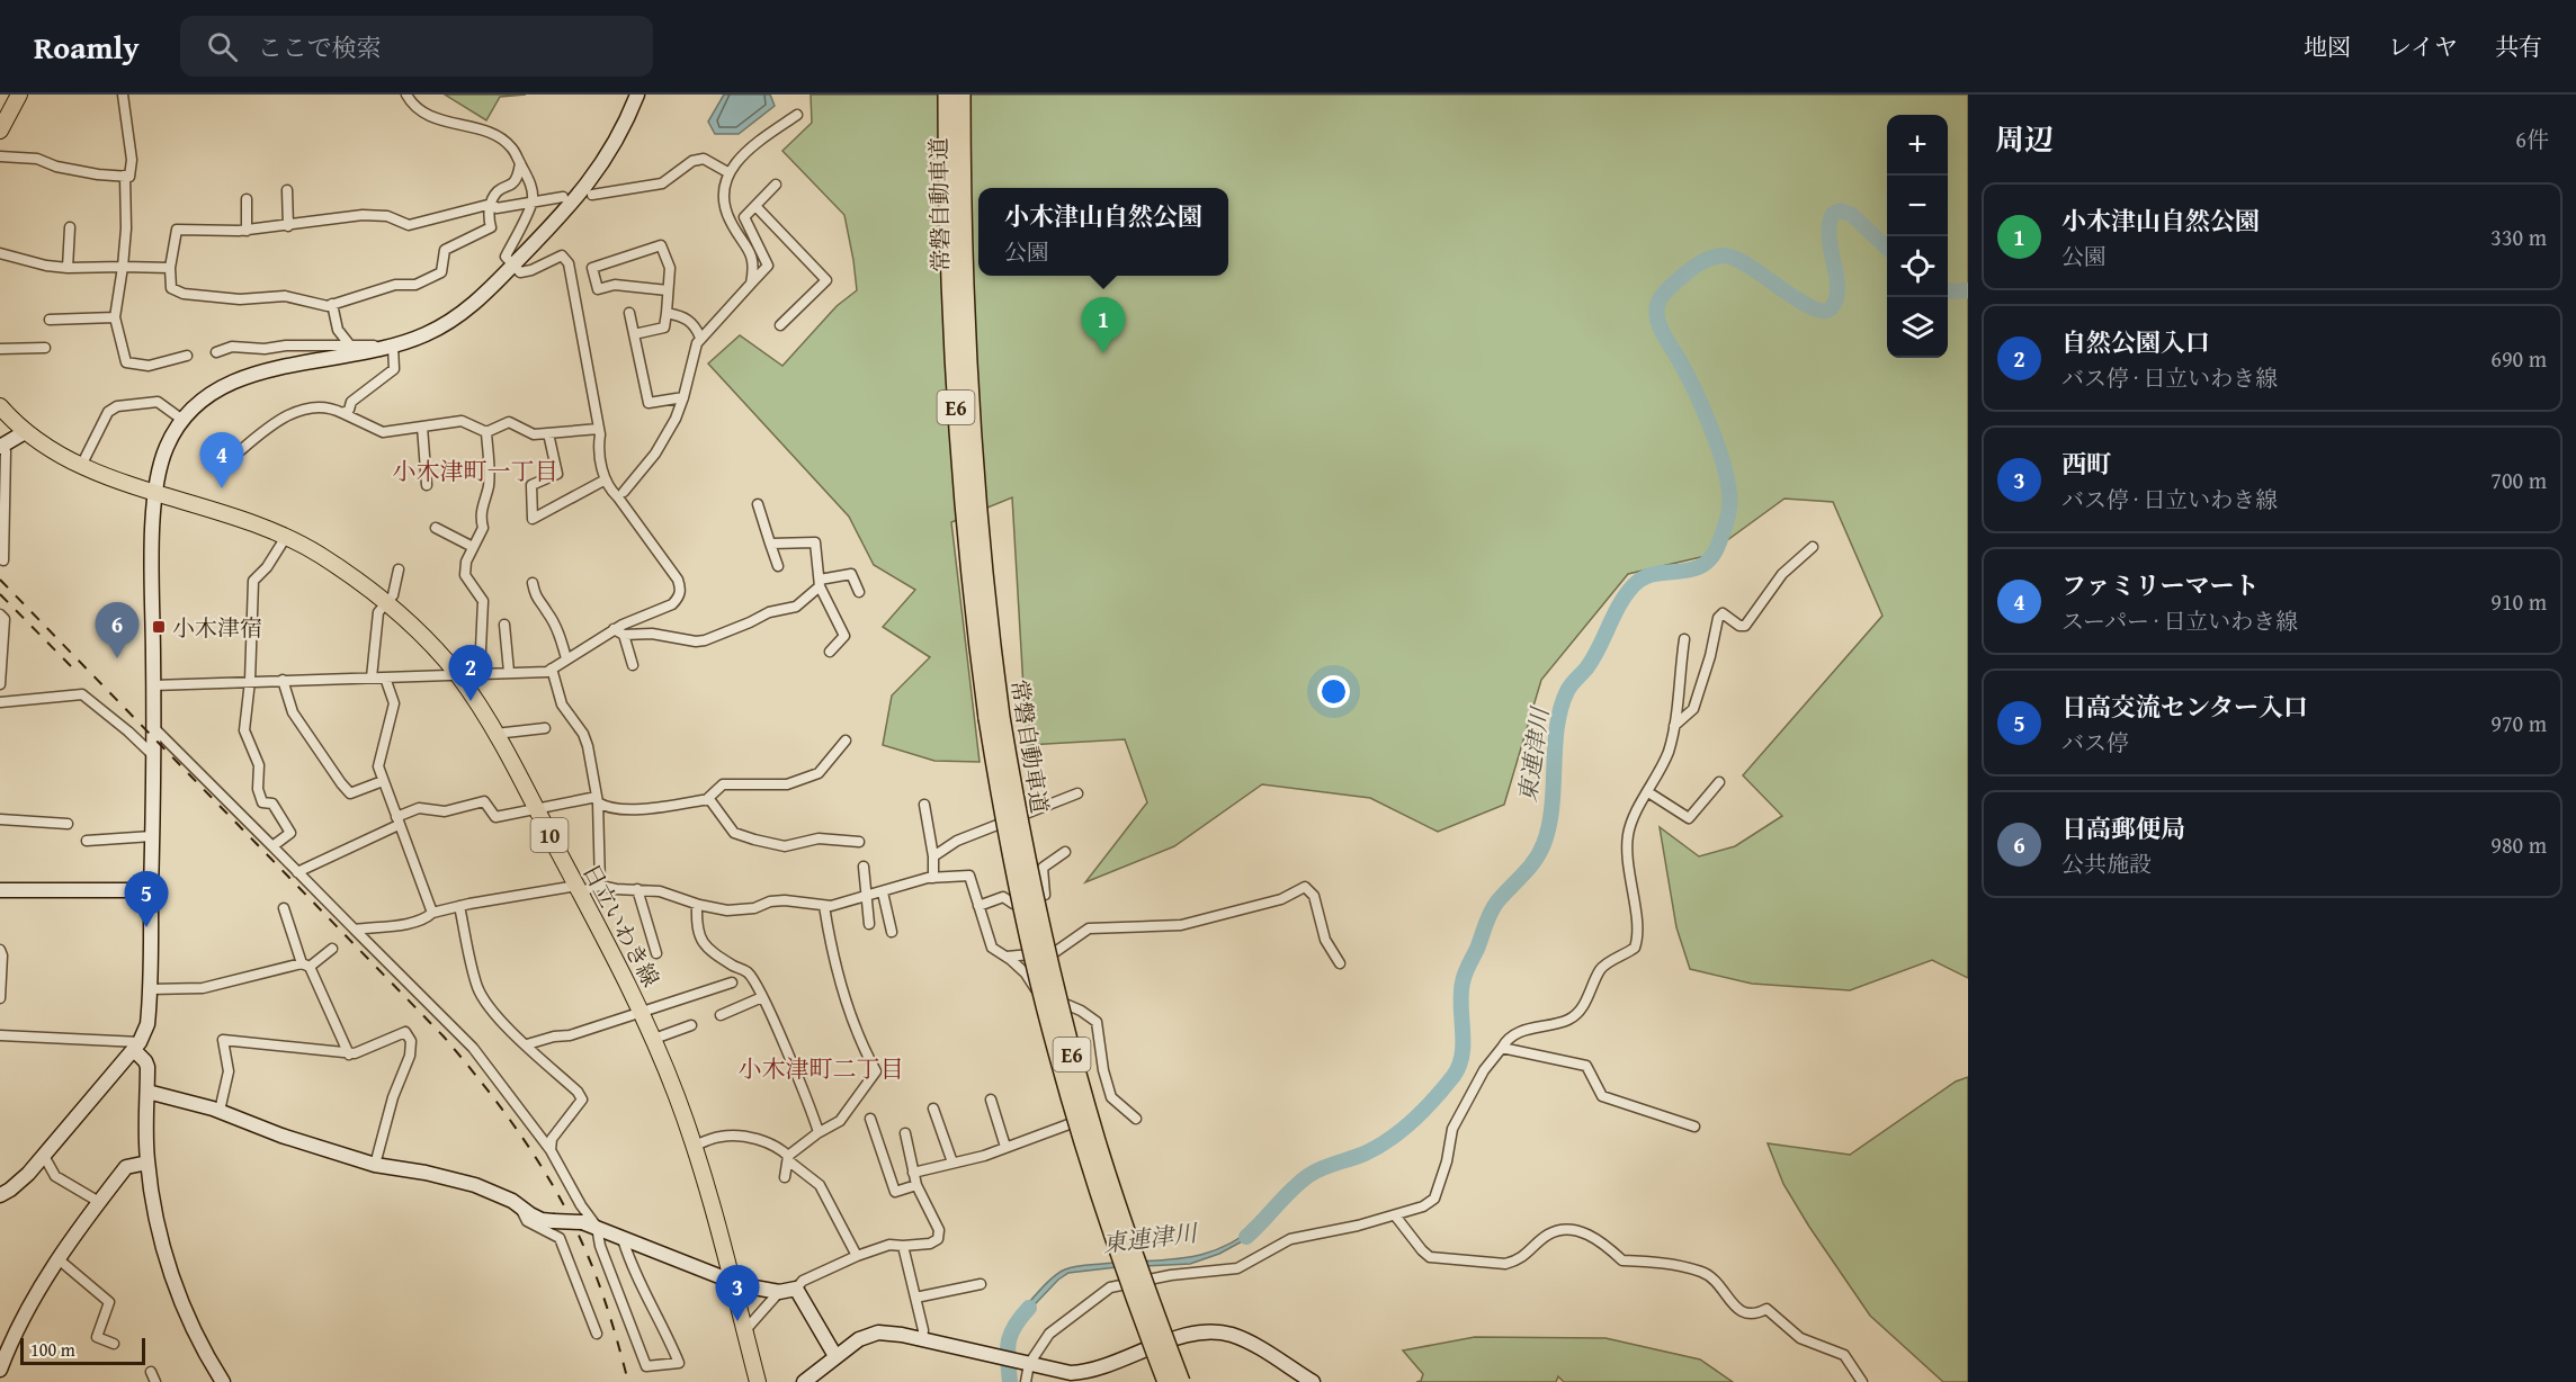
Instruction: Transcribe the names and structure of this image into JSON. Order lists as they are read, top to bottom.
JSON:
{
  "streets": {
    "highway": ["常磐自動車道", "E6"],
    "main road": ["10", "日立いわき線"]
  },
  "districts": ["小木津町一丁目", "小木津町二丁目"],
  "water": ["東連津川"],
  "places": {
    "transit": ["小木津宿"]
  },
  "scale_bar": "100 m",
  "page": {
    "header": "Roamly",
    "search": "ここで検索",
    "nav": ["地図", "レイヤ", "共有"],
    "heading": ["周辺", "6件"],
    "map_buttons": ["+", "−"],
    "list": [
      {
        "mark": "1",
        "name": "小木津山自然公園",
        "note": "公園",
        "value": "330 m"
      },
      {
        "mark": "2",
        "name": "自然公園入口",
        "note": "バス停 · 日立いわき線",
        "value": "690 m"
      },
      {
        "mark": "3",
        "name": "西町",
        "note": "バス停 · 日立いわき線",
        "value": "700 m"
      },
      {
        "mark": "4",
        "name": "ファミリーマート",
        "note": "スーパー · 日立いわき線",
        "value": "910 m"
      },
      {
        "mark": "5",
        "name": "日高交流センター入口",
        "note": "バス停",
        "value": "970 m"
      },
      {
        "mark": "6",
        "name": "日高郵便局",
        "note": "公共施設",
        "value": "980 m"
      }
    ],
    "popup": ["小木津山自然公園", "公園"],
    "pins": [
      "1",
      "4",
      "6",
      "2",
      "5",
      "3"
    ],
    "scale": "100 m"
  }
}
